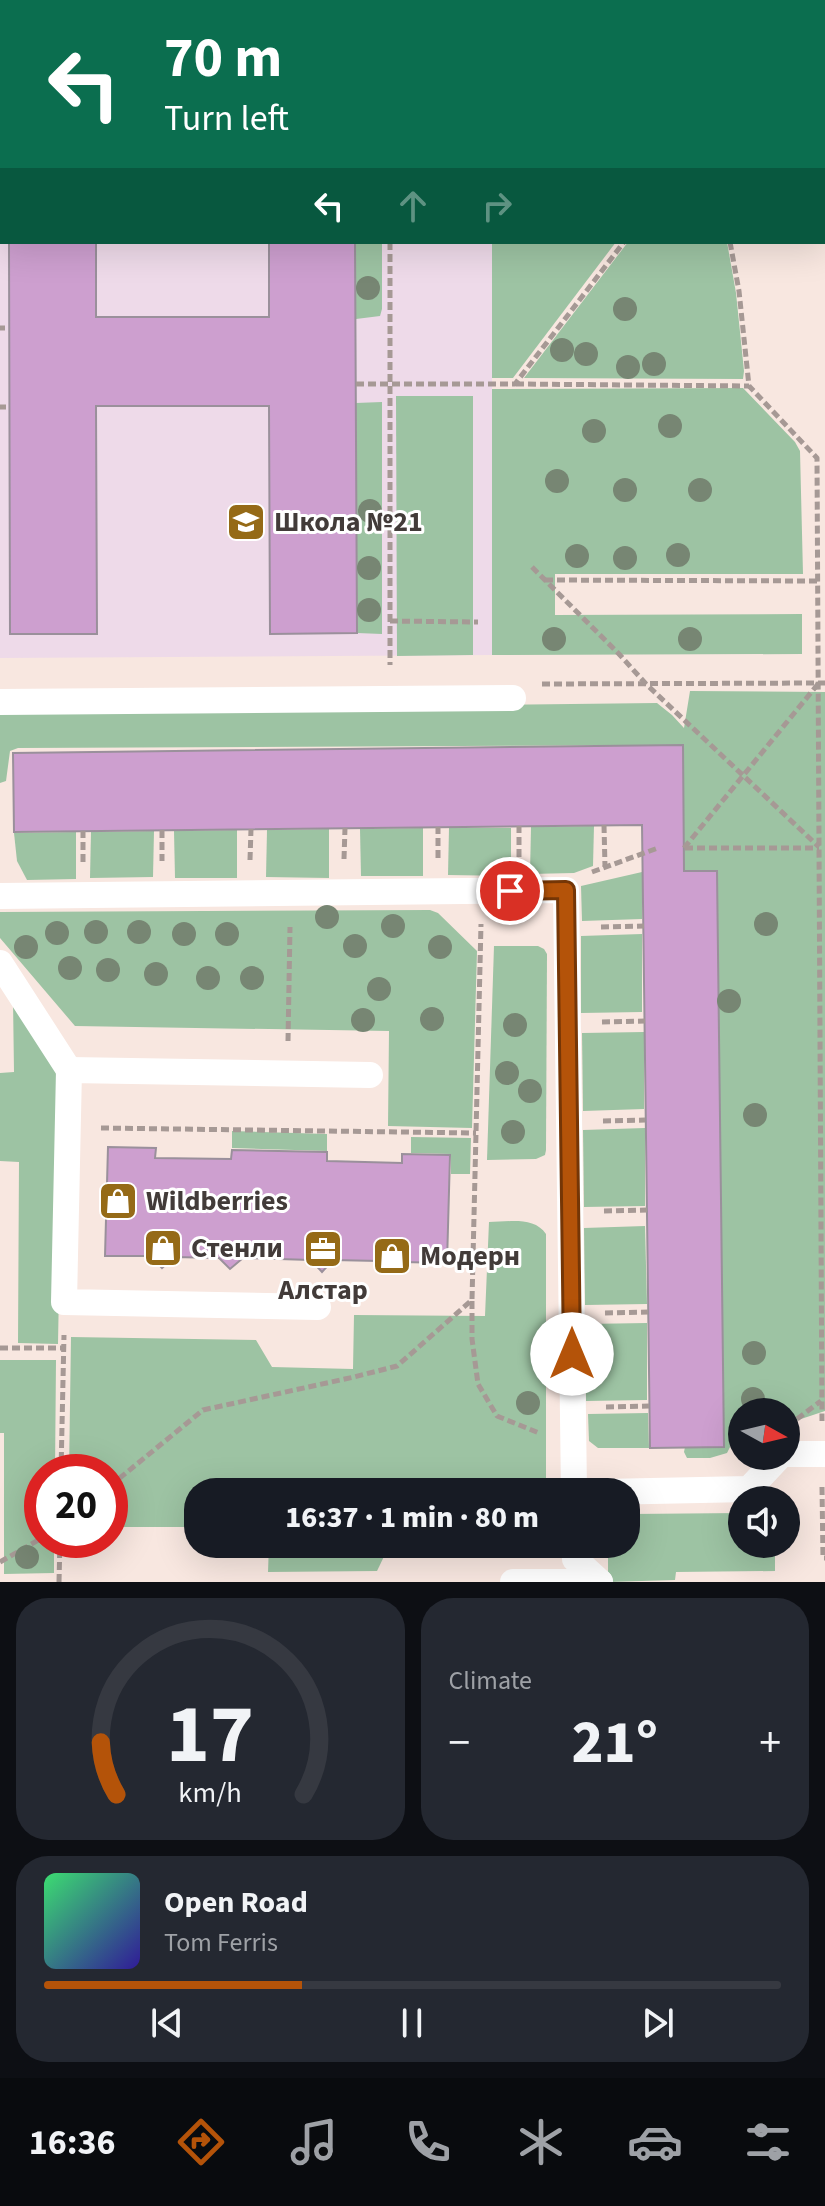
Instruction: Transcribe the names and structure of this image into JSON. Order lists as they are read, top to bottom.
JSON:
{
  "places": {
    "school or university": ["Школа №21"],
    "shop": ["Wildberries", "Стенли", "Модерн"],
    "office": ["Алстар"]
  },
  "north": "right",
  "page": {
    "turn": ["70 m", "Turn left"],
    "limit": "20",
    "trip": "16:37 · 1 min · 80 m",
    "tile": "Climate",
    "heat": ["−", "21°", "+"],
    "song": ["Open Road", "Tom Ferris"],
    "tabs": "16:36",
    "gauge": ["17", "km/h"]
  }
}
